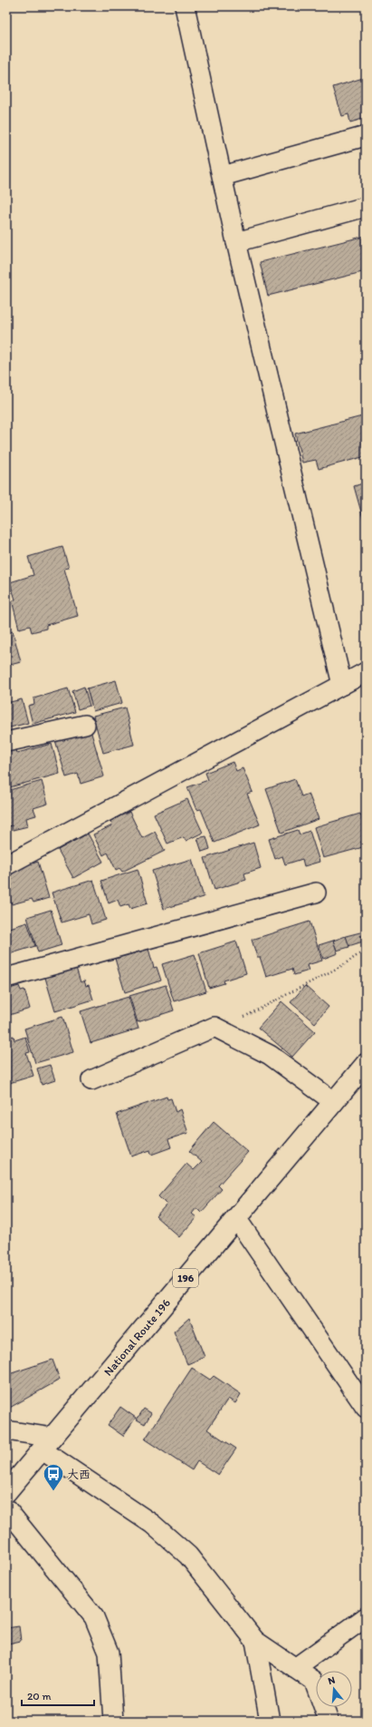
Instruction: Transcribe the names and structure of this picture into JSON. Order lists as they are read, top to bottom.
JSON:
{
  "streets": {
    "highway": ["196", "National Route 196"]
  },
  "places": {
    "bus stop": ["大西"]
  },
  "scale_bar": "20 m",
  "north": "top"
}
